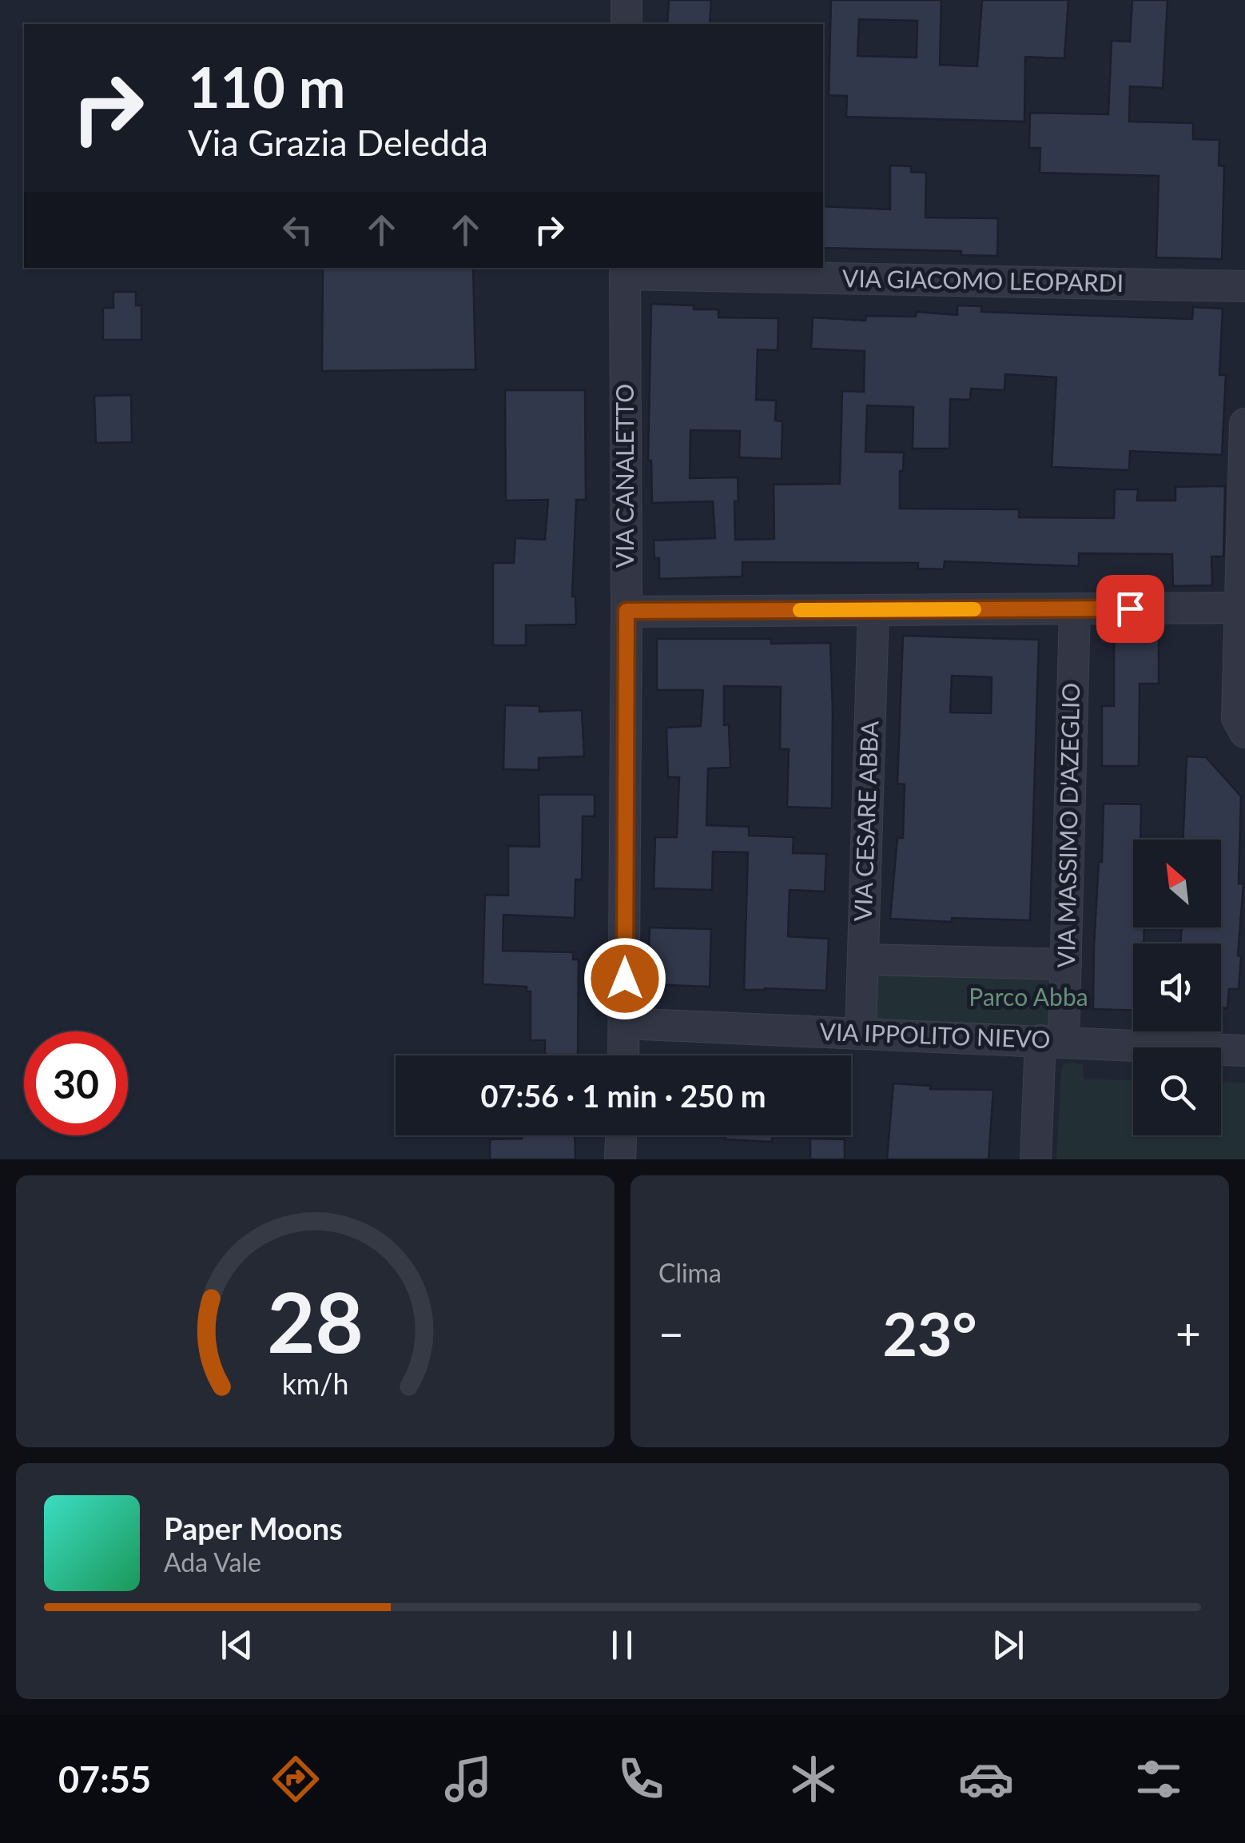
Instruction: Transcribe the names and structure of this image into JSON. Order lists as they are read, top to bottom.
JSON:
{
  "streets": {
    "street": [
      "VIA GIACOMO LEOPARDI",
      "VIA CANALETTO",
      "VIA CESARE ABBA",
      "VIA MASSIMO D'AZEGLIO",
      "VIA IPPOLITO NIEVO"
    ]
  },
  "crossings": [
    ["VIA GIACOMO LEOPARDI", "VIA CANALETTO"],
    ["VIA CANALETTO", "VIA IPPOLITO NIEVO"],
    ["VIA CESARE ABBA", "VIA IPPOLITO NIEVO"],
    ["VIA MASSIMO D'AZEGLIO", "VIA IPPOLITO NIEVO"]
  ],
  "parks": ["Parco Abba"],
  "north": "top left",
  "page": {
    "turn": ["110 m", "Via Grazia Deledda"],
    "limit": "30",
    "trip": "07:56 · 1 min · 250 m",
    "tile": "Clima",
    "heat": ["−", "23°", "+"],
    "song": ["Paper Moons", "Ada Vale"],
    "tabs": "07:55",
    "gauge": ["28", "km/h"]
  }
}
